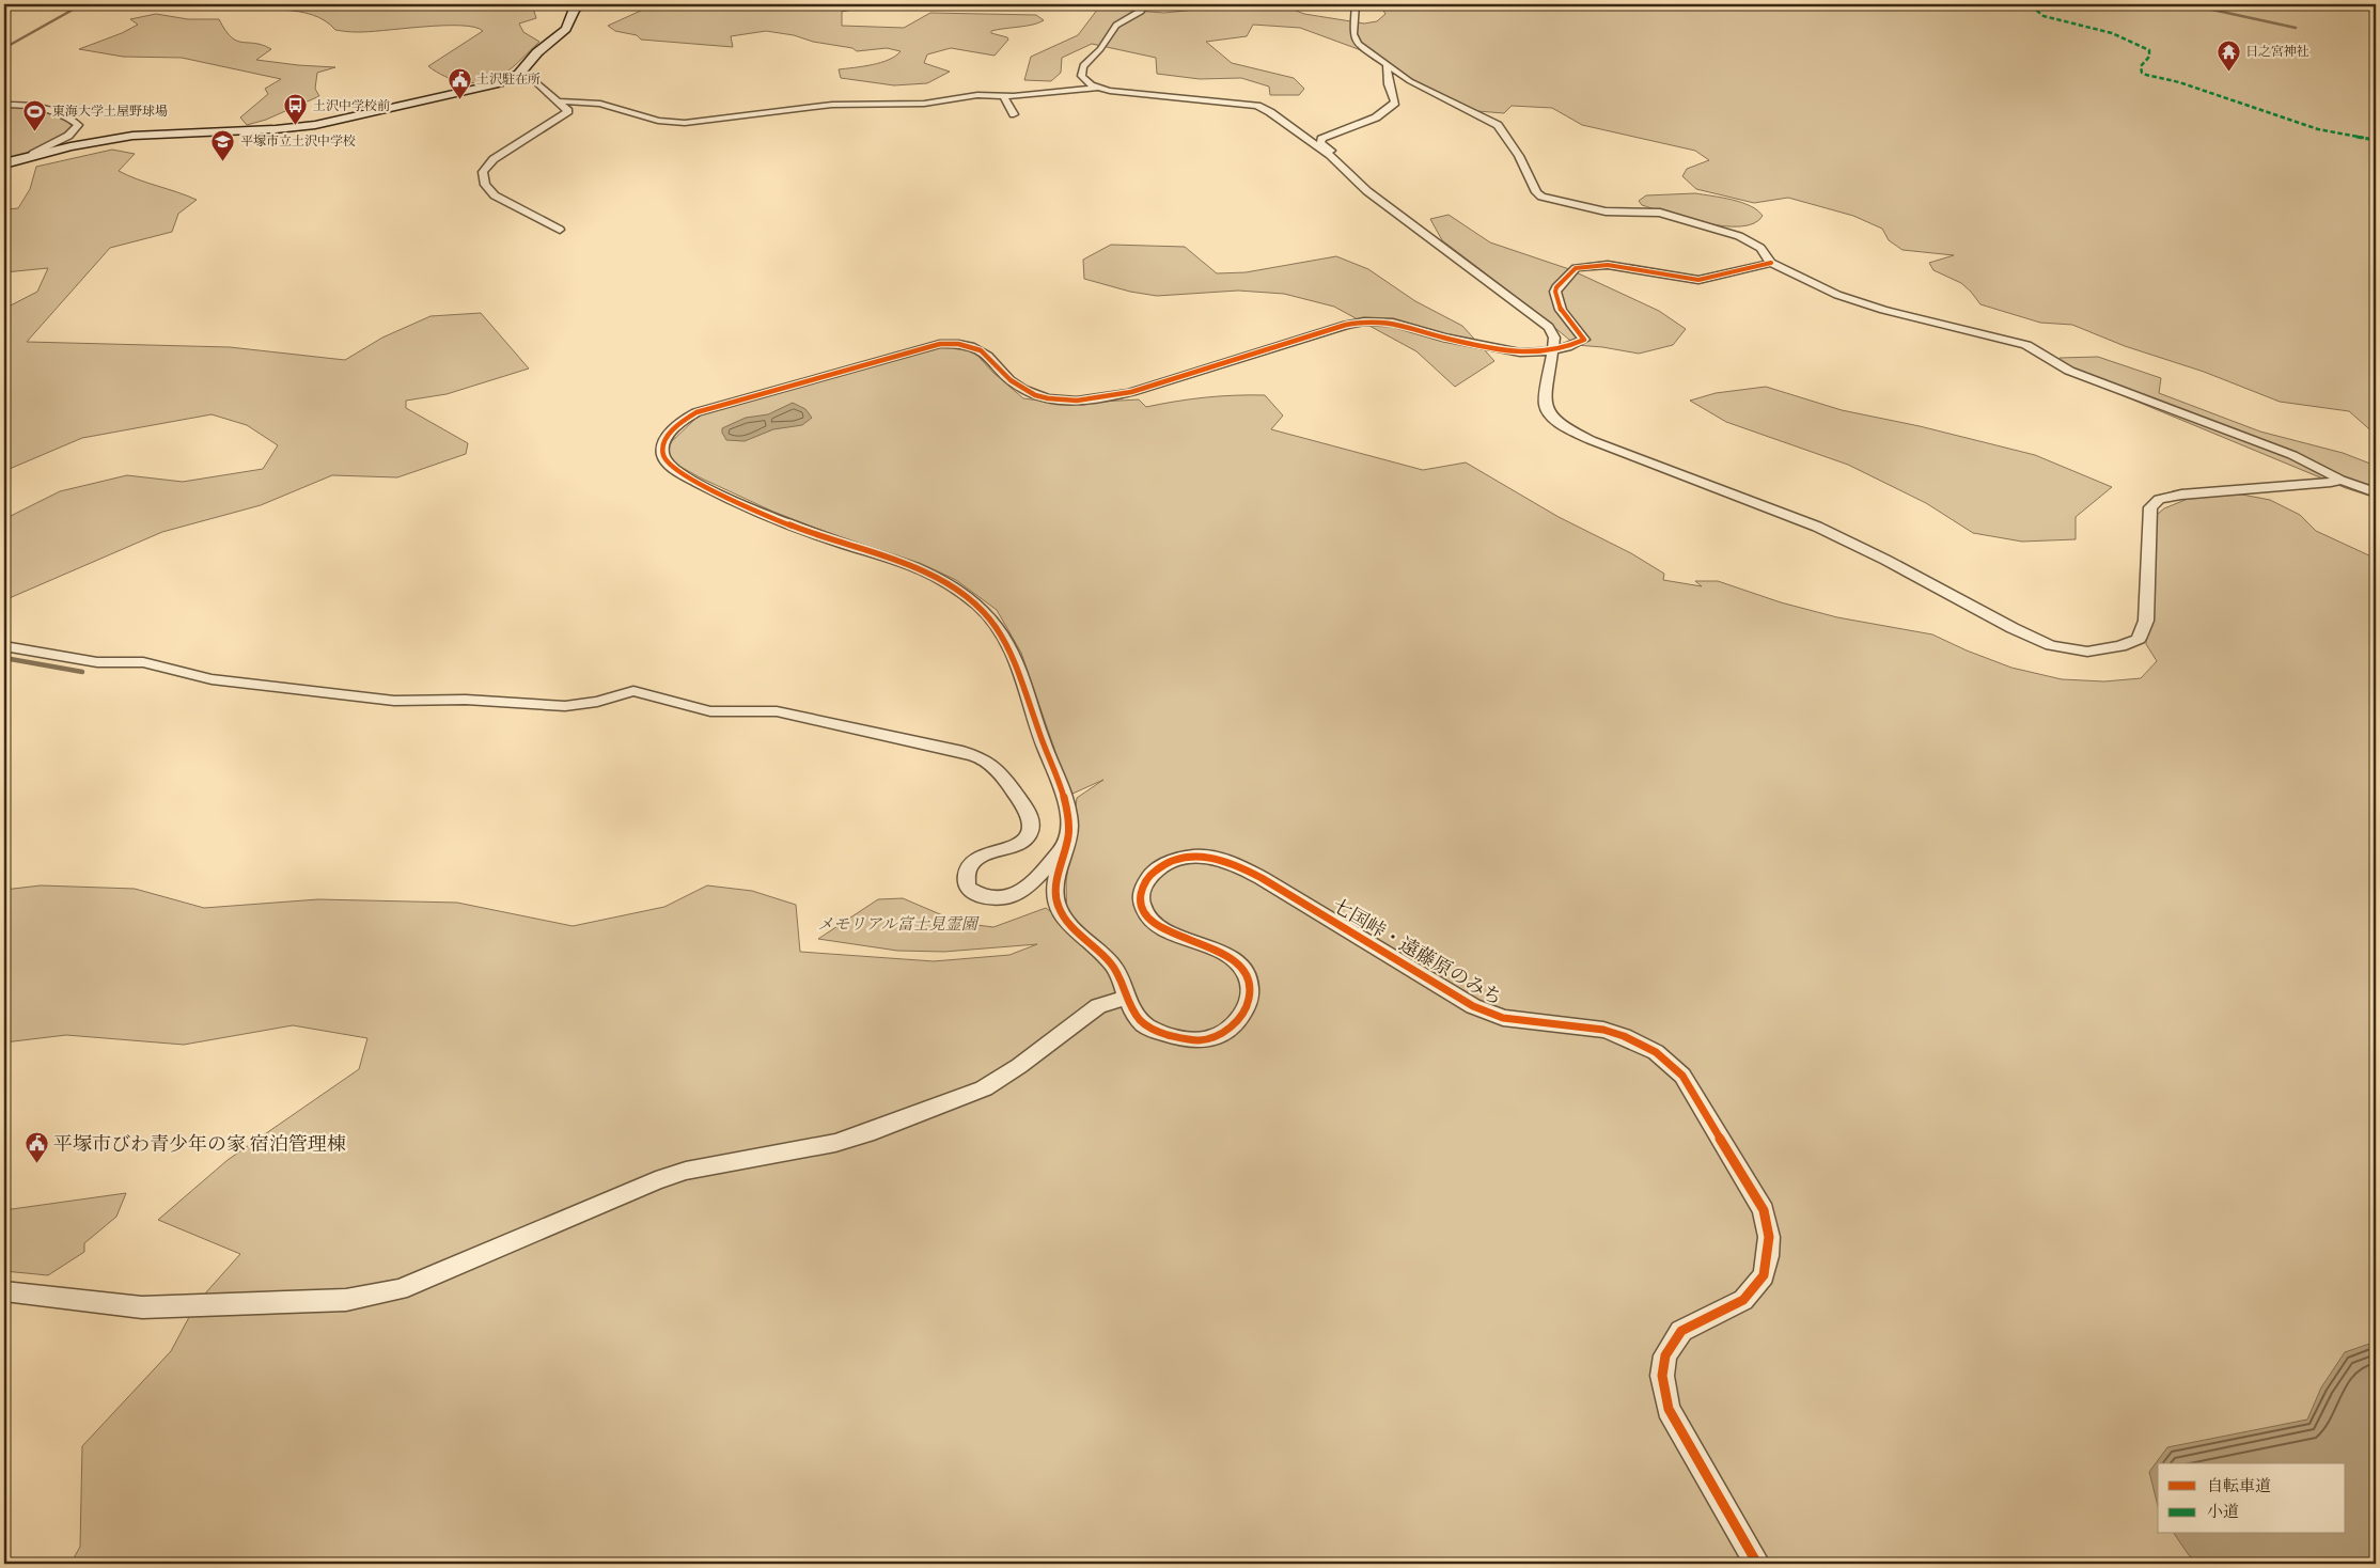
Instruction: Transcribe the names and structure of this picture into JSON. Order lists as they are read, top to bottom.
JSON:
{
  "streets": {
    "street": ["七国峠・遠藤原のみち"]
  },
  "parks": ["メモリアル富士見霊園"],
  "places": {
    "temple": ["日之宮神社"],
    "public building": ["土沢駐在所", "平塚市びわ青少年の家 宿泊管理棟"],
    "bus stop": ["土沢中学校前"],
    "sports": ["東海大学土屋野球場"],
    "school or university": ["平塚市立土沢中学校"]
  },
  "legend": ["自転車道", "小道"]
}
